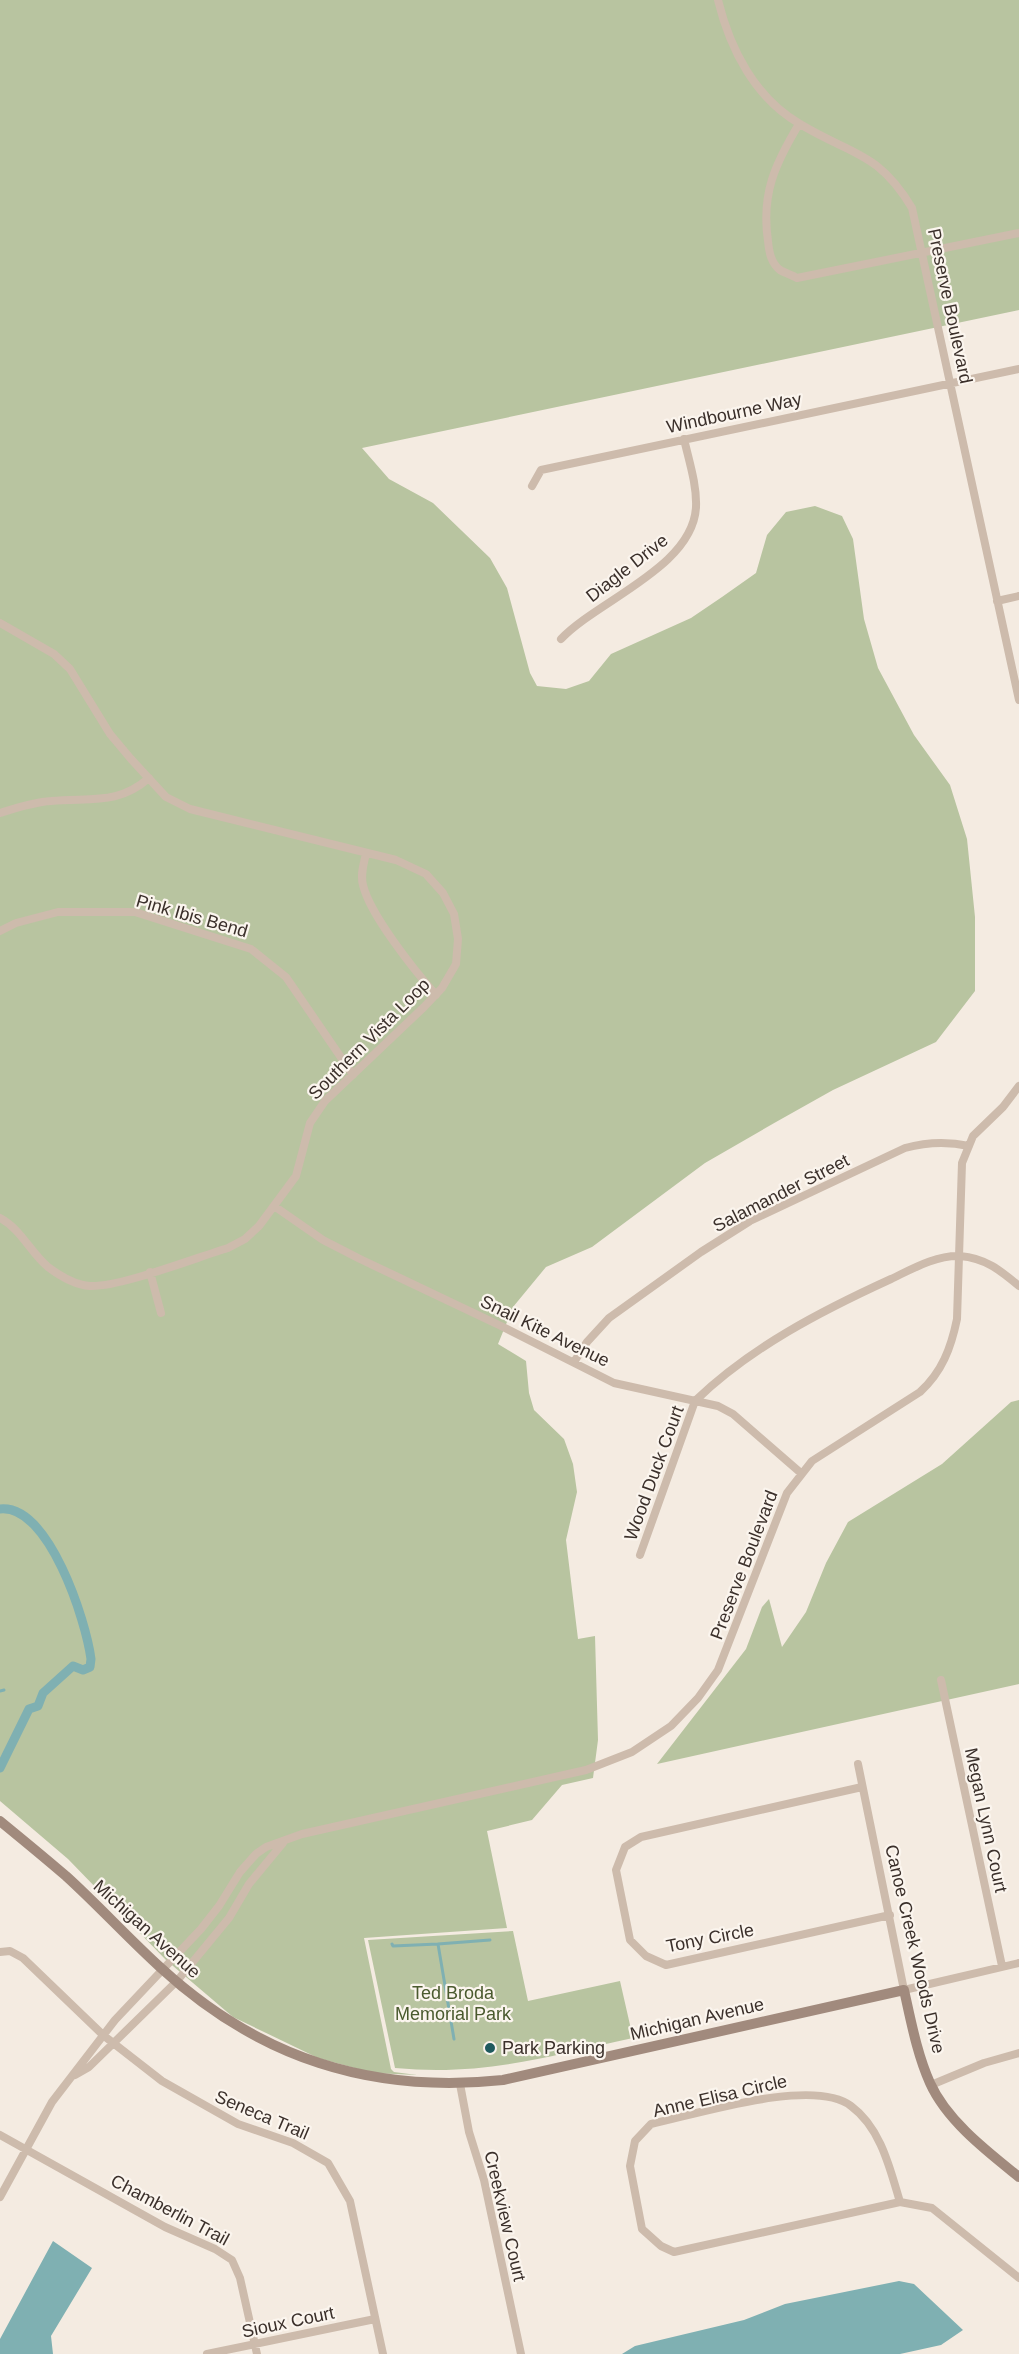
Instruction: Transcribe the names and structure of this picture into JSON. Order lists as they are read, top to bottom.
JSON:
{
  "streets": {
    "street": [
      "Preserve Boulevard",
      "Windbourne Way",
      "Diagle Drive",
      "Pink Ibis Bend",
      "Southern Vista Loop",
      "Salamander Street",
      "Snail Kite Avenue",
      "Wood Duck Court",
      "Megan Lynn Court",
      "Michigan Avenue",
      "Tony Circle",
      "Canoe Creek Woods Drive",
      "Anne Elisa Circle",
      "Seneca Trail",
      "Chamberlin Trail",
      "Creekview Court",
      "Sioux Court"
    ]
  },
  "crossings": [
    ["Preserve Boulevard", "Windbourne Way"],
    ["Preserve Boulevard", "Salamander Street"],
    ["Preserve Boulevard", "Snail Kite Avenue"],
    ["Preserve Boulevard", "Michigan Avenue"],
    ["Preserve Boulevard", "Seneca Trail"],
    ["Windbourne Way", "Diagle Drive"],
    ["Pink Ibis Bend", "Southern Vista Loop"],
    ["Southern Vista Loop", "Snail Kite Avenue"],
    ["Salamander Street", "Snail Kite Avenue"],
    ["Snail Kite Avenue", "Wood Duck Court"],
    ["Megan Lynn Court", "Michigan Avenue"],
    ["Michigan Avenue", "Canoe Creek Woods Drive"],
    ["Michigan Avenue", "Creekview Court"],
    ["Tony Circle", "Canoe Creek Woods Drive"],
    ["Seneca Trail", "Sioux Court"],
    ["Chamberlin Trail", "Sioux Court"]
  ],
  "parks": ["Ted Broda Memorial Park"],
  "places": ["Park Parking"]
}
